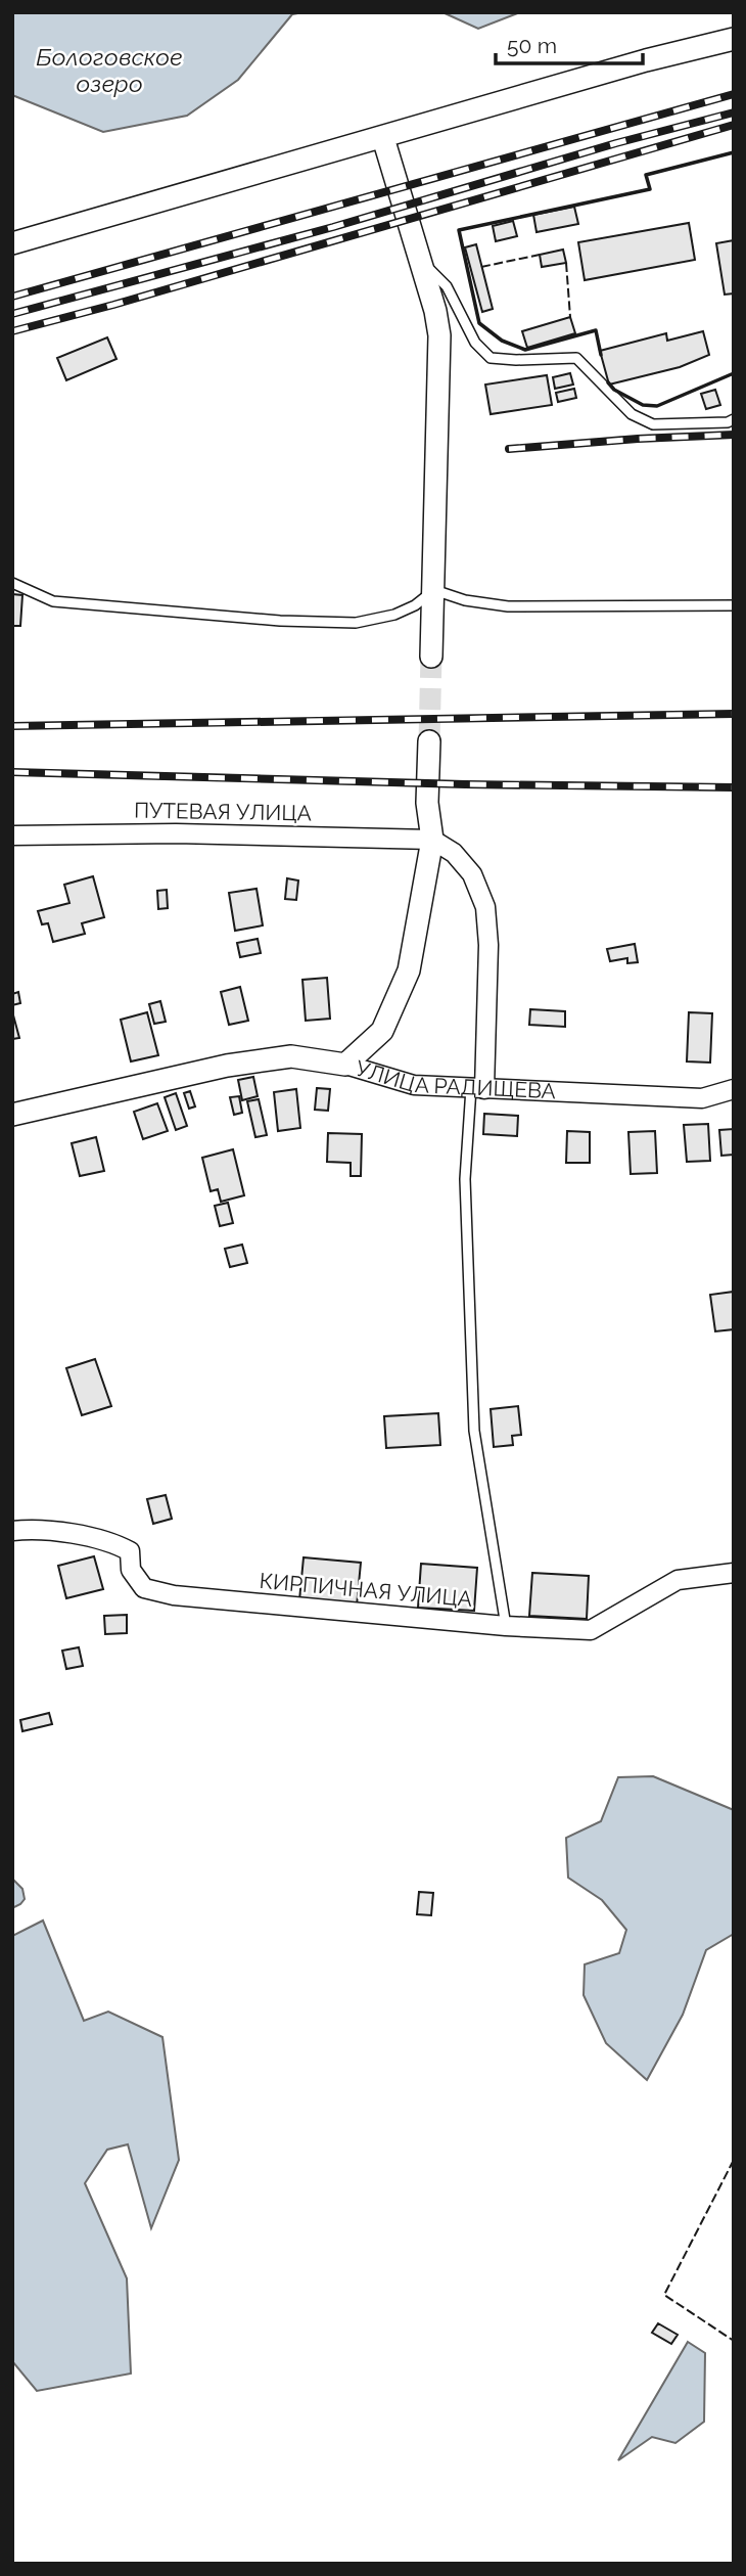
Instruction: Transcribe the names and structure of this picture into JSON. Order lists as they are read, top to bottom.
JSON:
{
  "streets": {
    "street": ["ПУТЕВАЯ УЛИЦА", "УЛИЦА РАДИЩЕВА", "КИРПИЧНАЯ УЛИЦА"]
  },
  "water": ["Бологовское озеро"],
  "scale_bar": "50 m"
}
